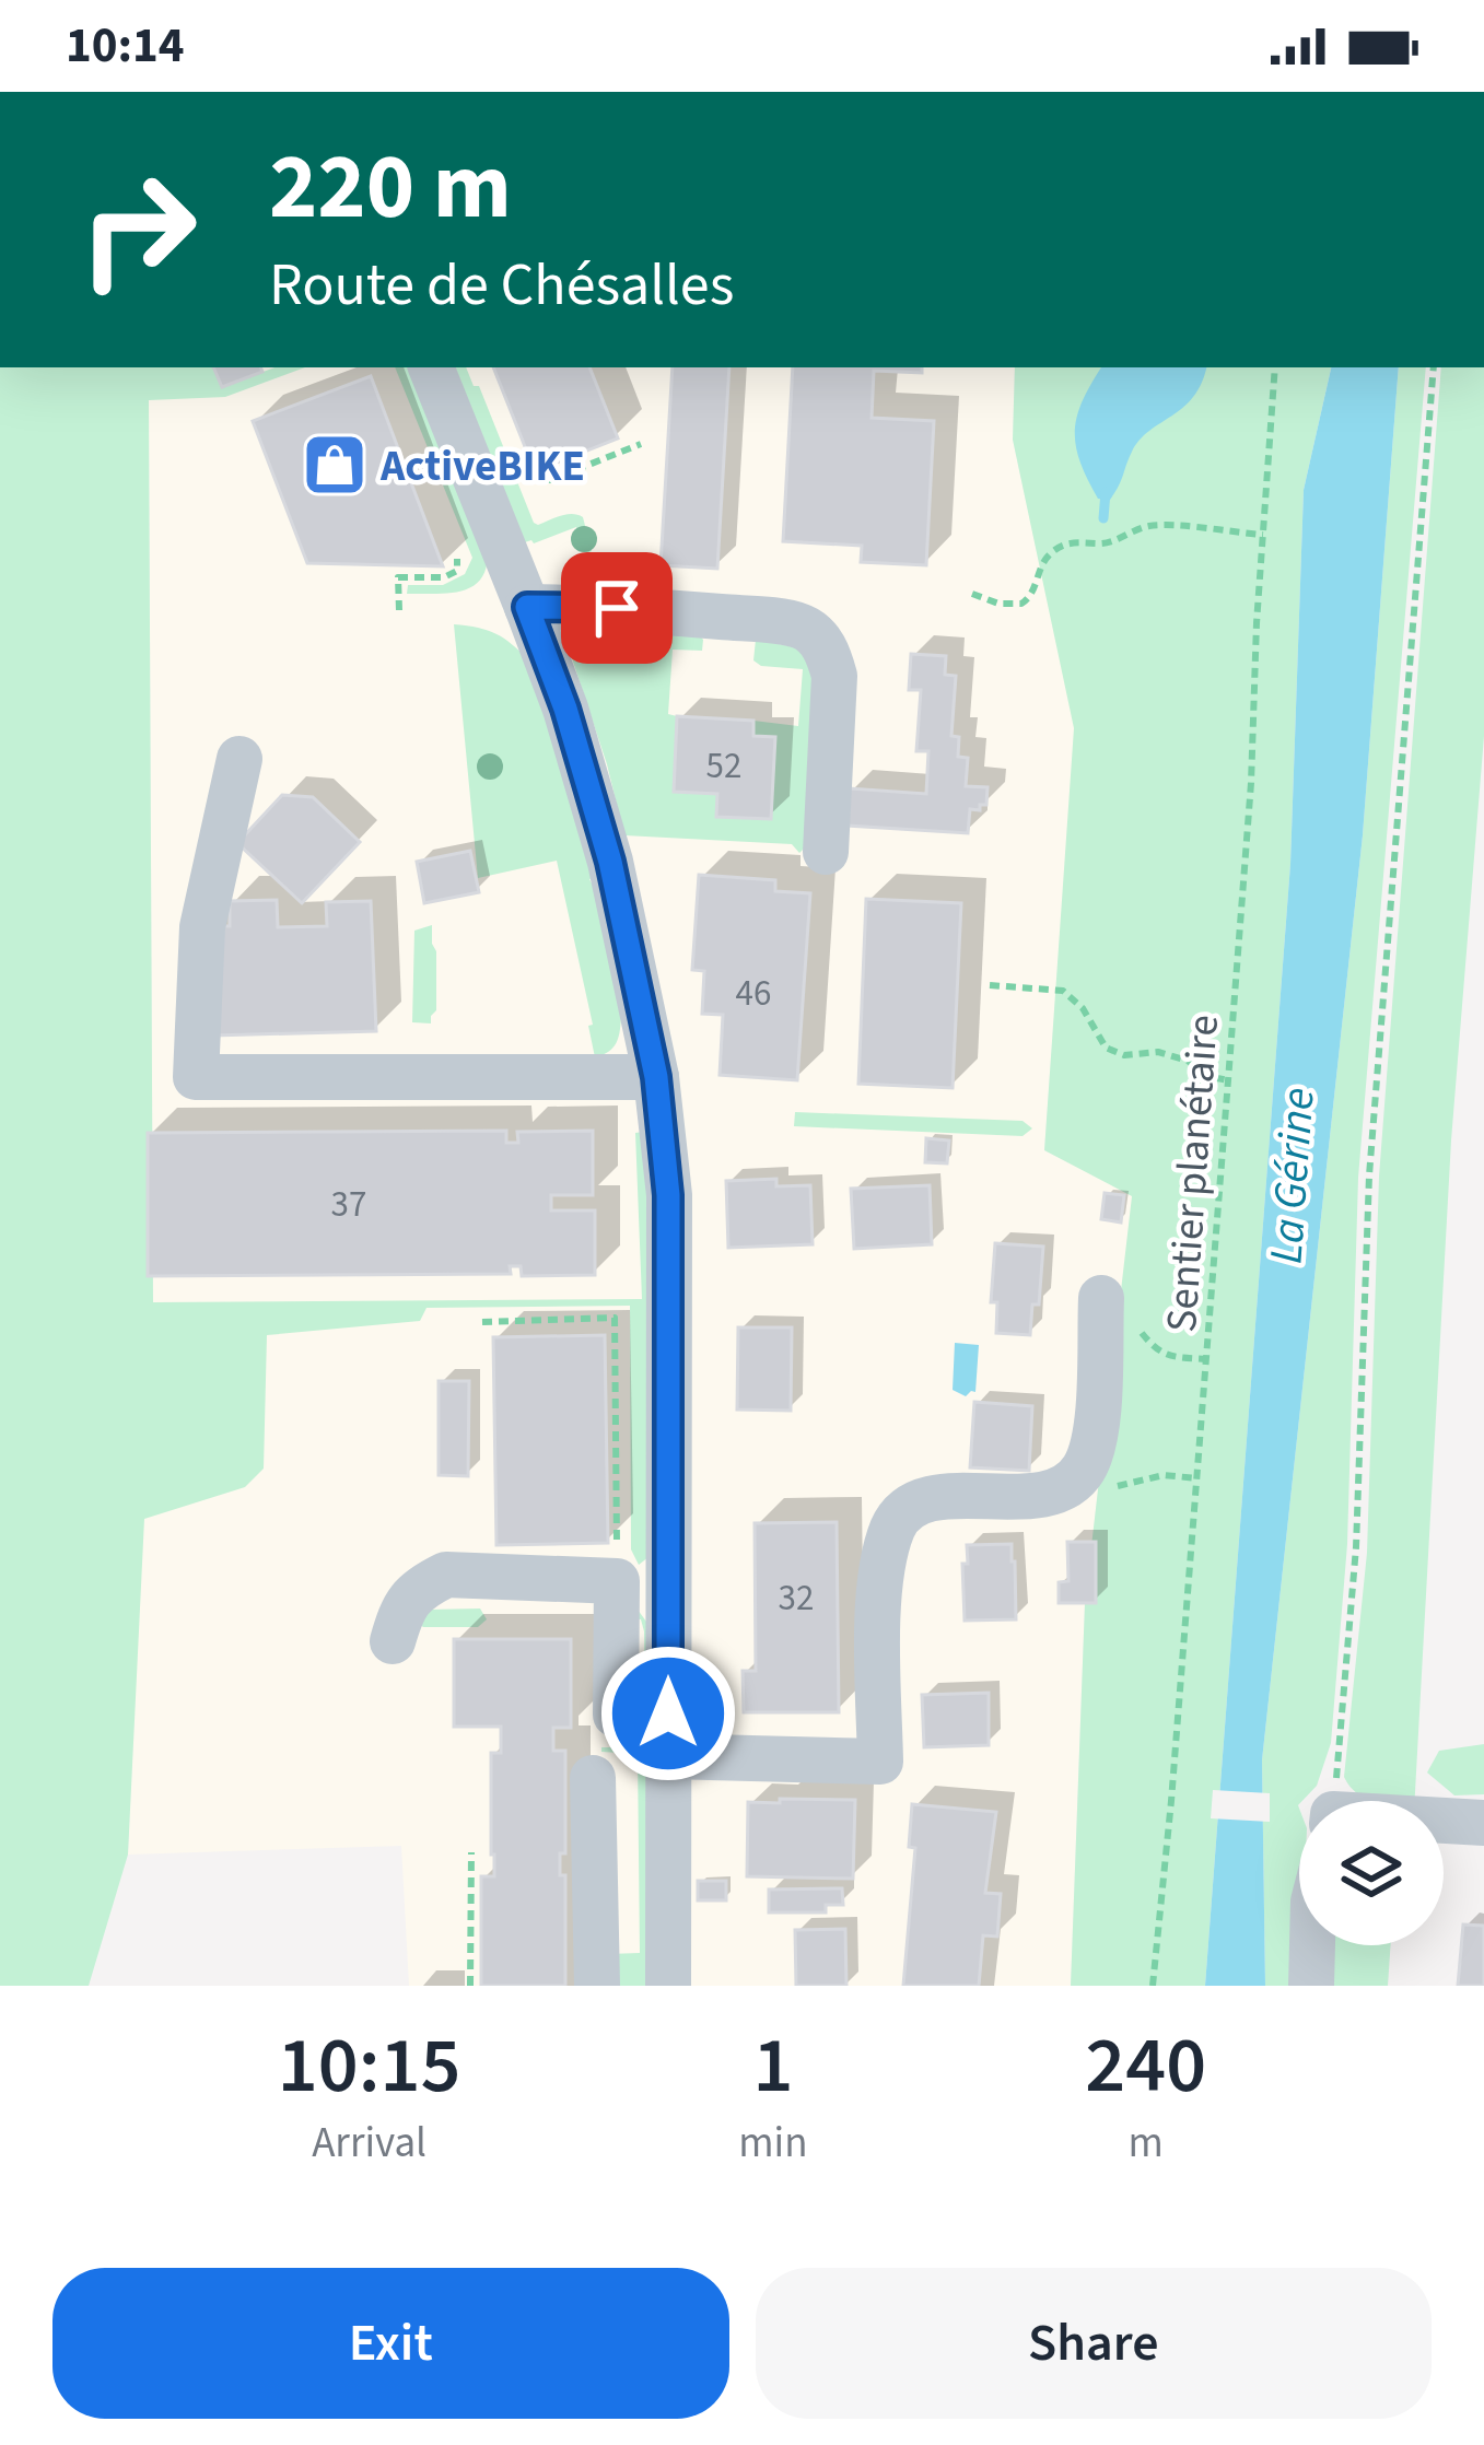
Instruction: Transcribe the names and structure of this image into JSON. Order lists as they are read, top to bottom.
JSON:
{
  "streets": {
    "path": ["Sentier planétaire"]
  },
  "water": ["La Gérine"],
  "places": {
    "shop": ["ActiveBIKE"]
  },
  "house_numbers": [
    "52",
    "46",
    "37",
    "32"
  ],
  "page": {
    "status": "10:14",
    "turn": ["220 m", "Route de Chésalles"],
    "eta": [
      "10:15",
      "Arrival",
      "1",
      "min",
      "240",
      "m"
    ],
    "buttons": ["Exit", "Share"]
  }
}
